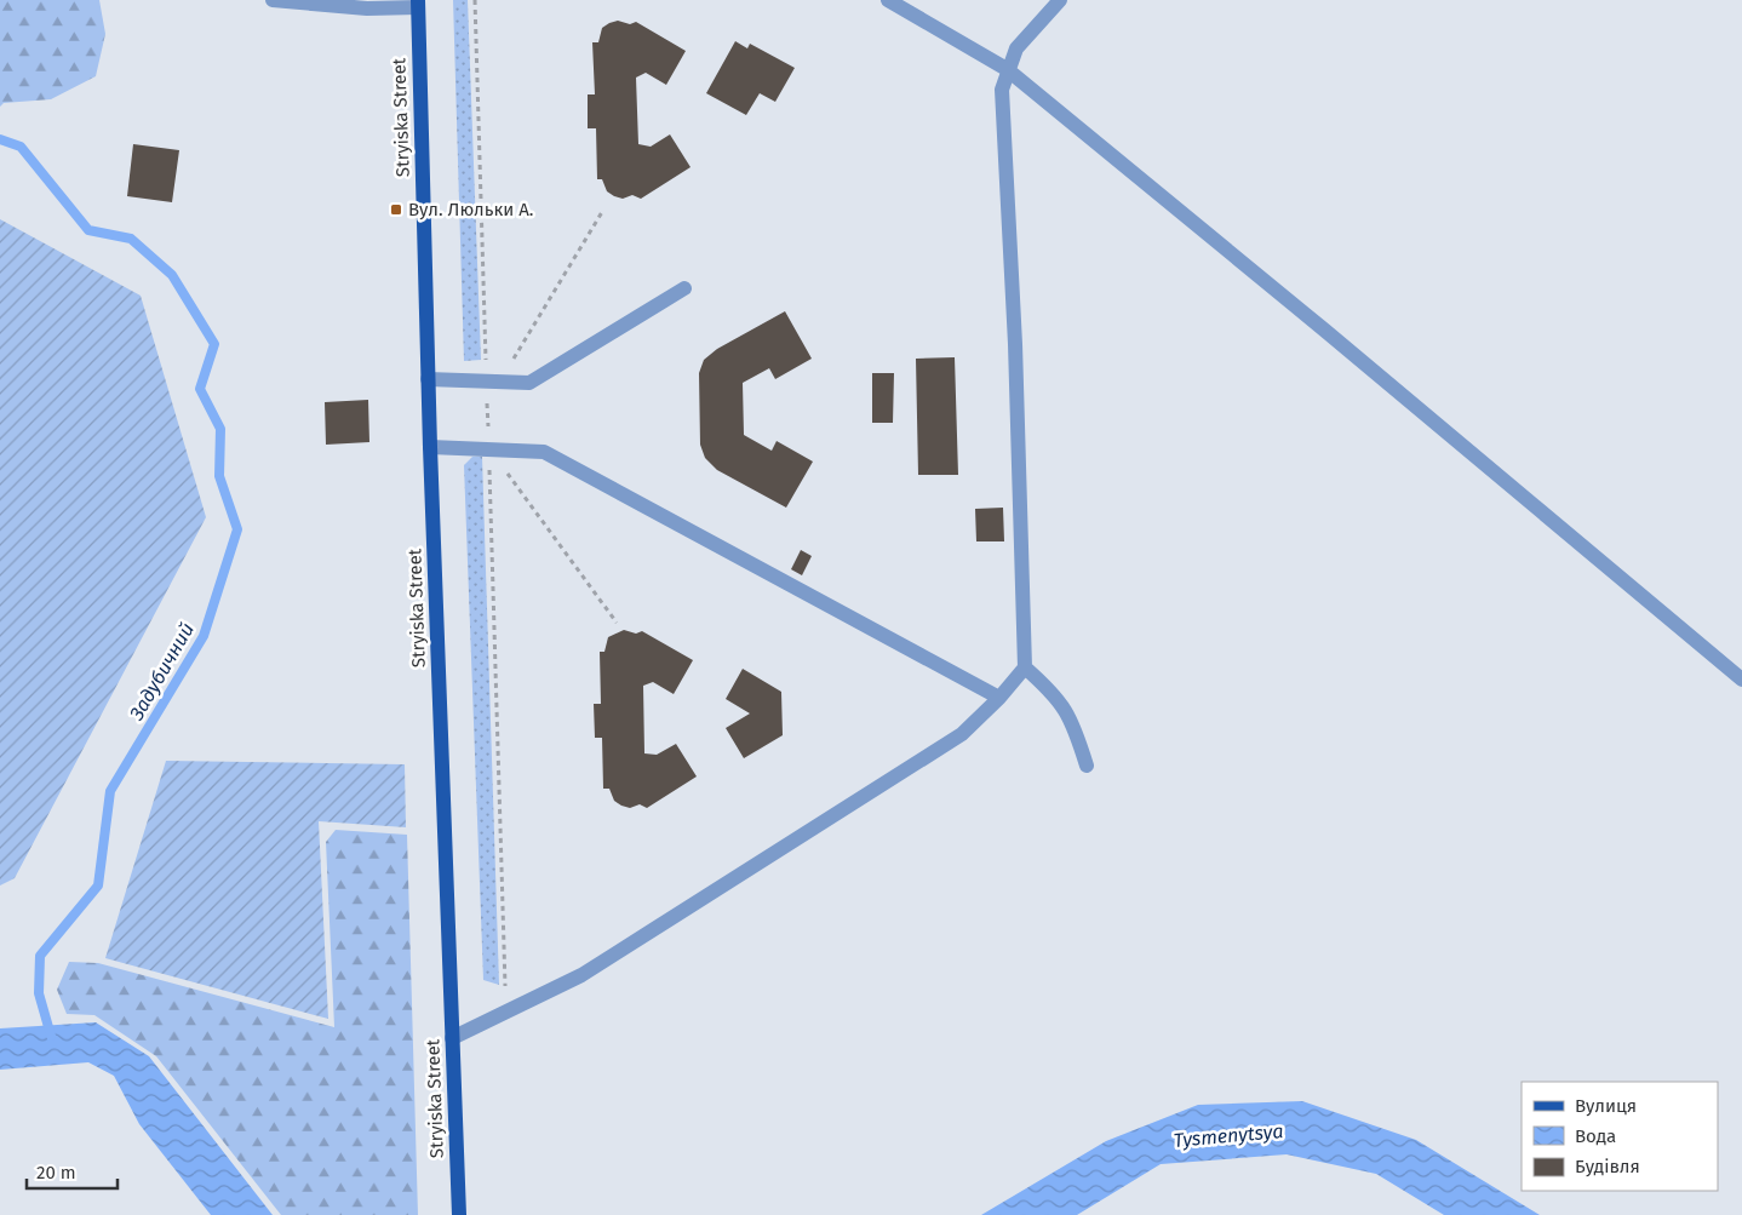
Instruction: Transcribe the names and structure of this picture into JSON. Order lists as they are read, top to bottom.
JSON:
{
  "streets": {
    "main road": ["Stryiska Street"]
  },
  "water": ["Задубичний", "Tysmenytsya"],
  "places": {
    "transit": ["Вул. Люльки А."]
  },
  "legend": ["Вулиця", "Вода", "Будівля"],
  "scale_bar": "20 m"
}
